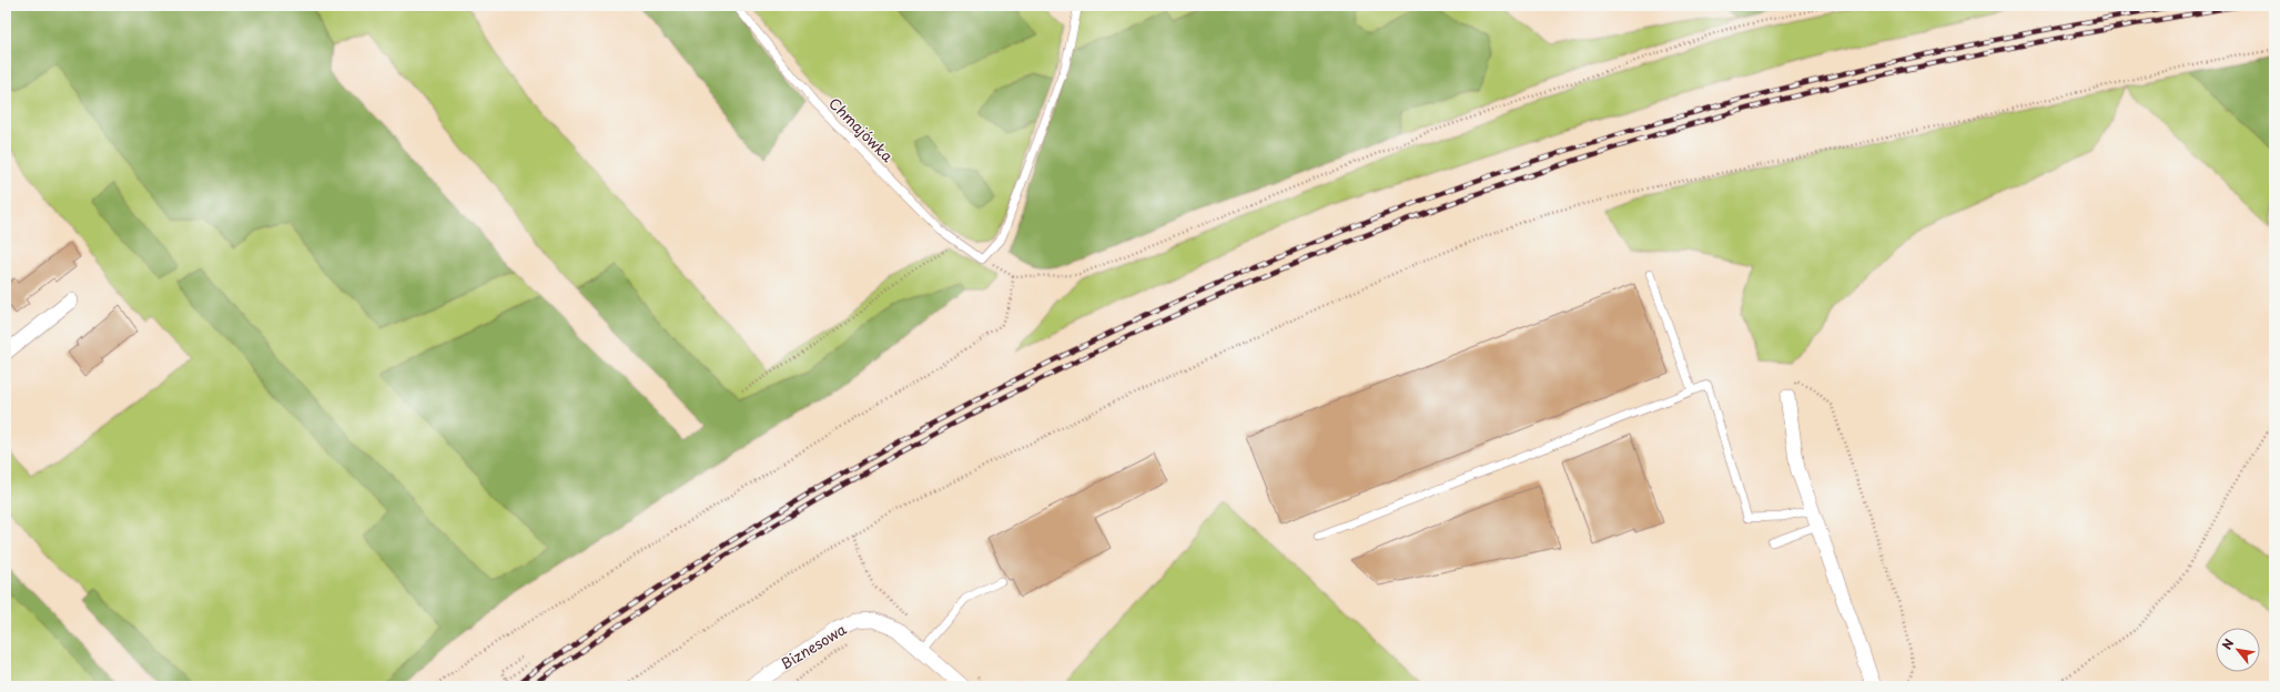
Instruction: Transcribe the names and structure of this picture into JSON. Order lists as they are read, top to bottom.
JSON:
{
  "streets": {
    "street": ["Biznesowa"],
    "lane": ["Chmajówka"]
  },
  "north": "top left"
}
